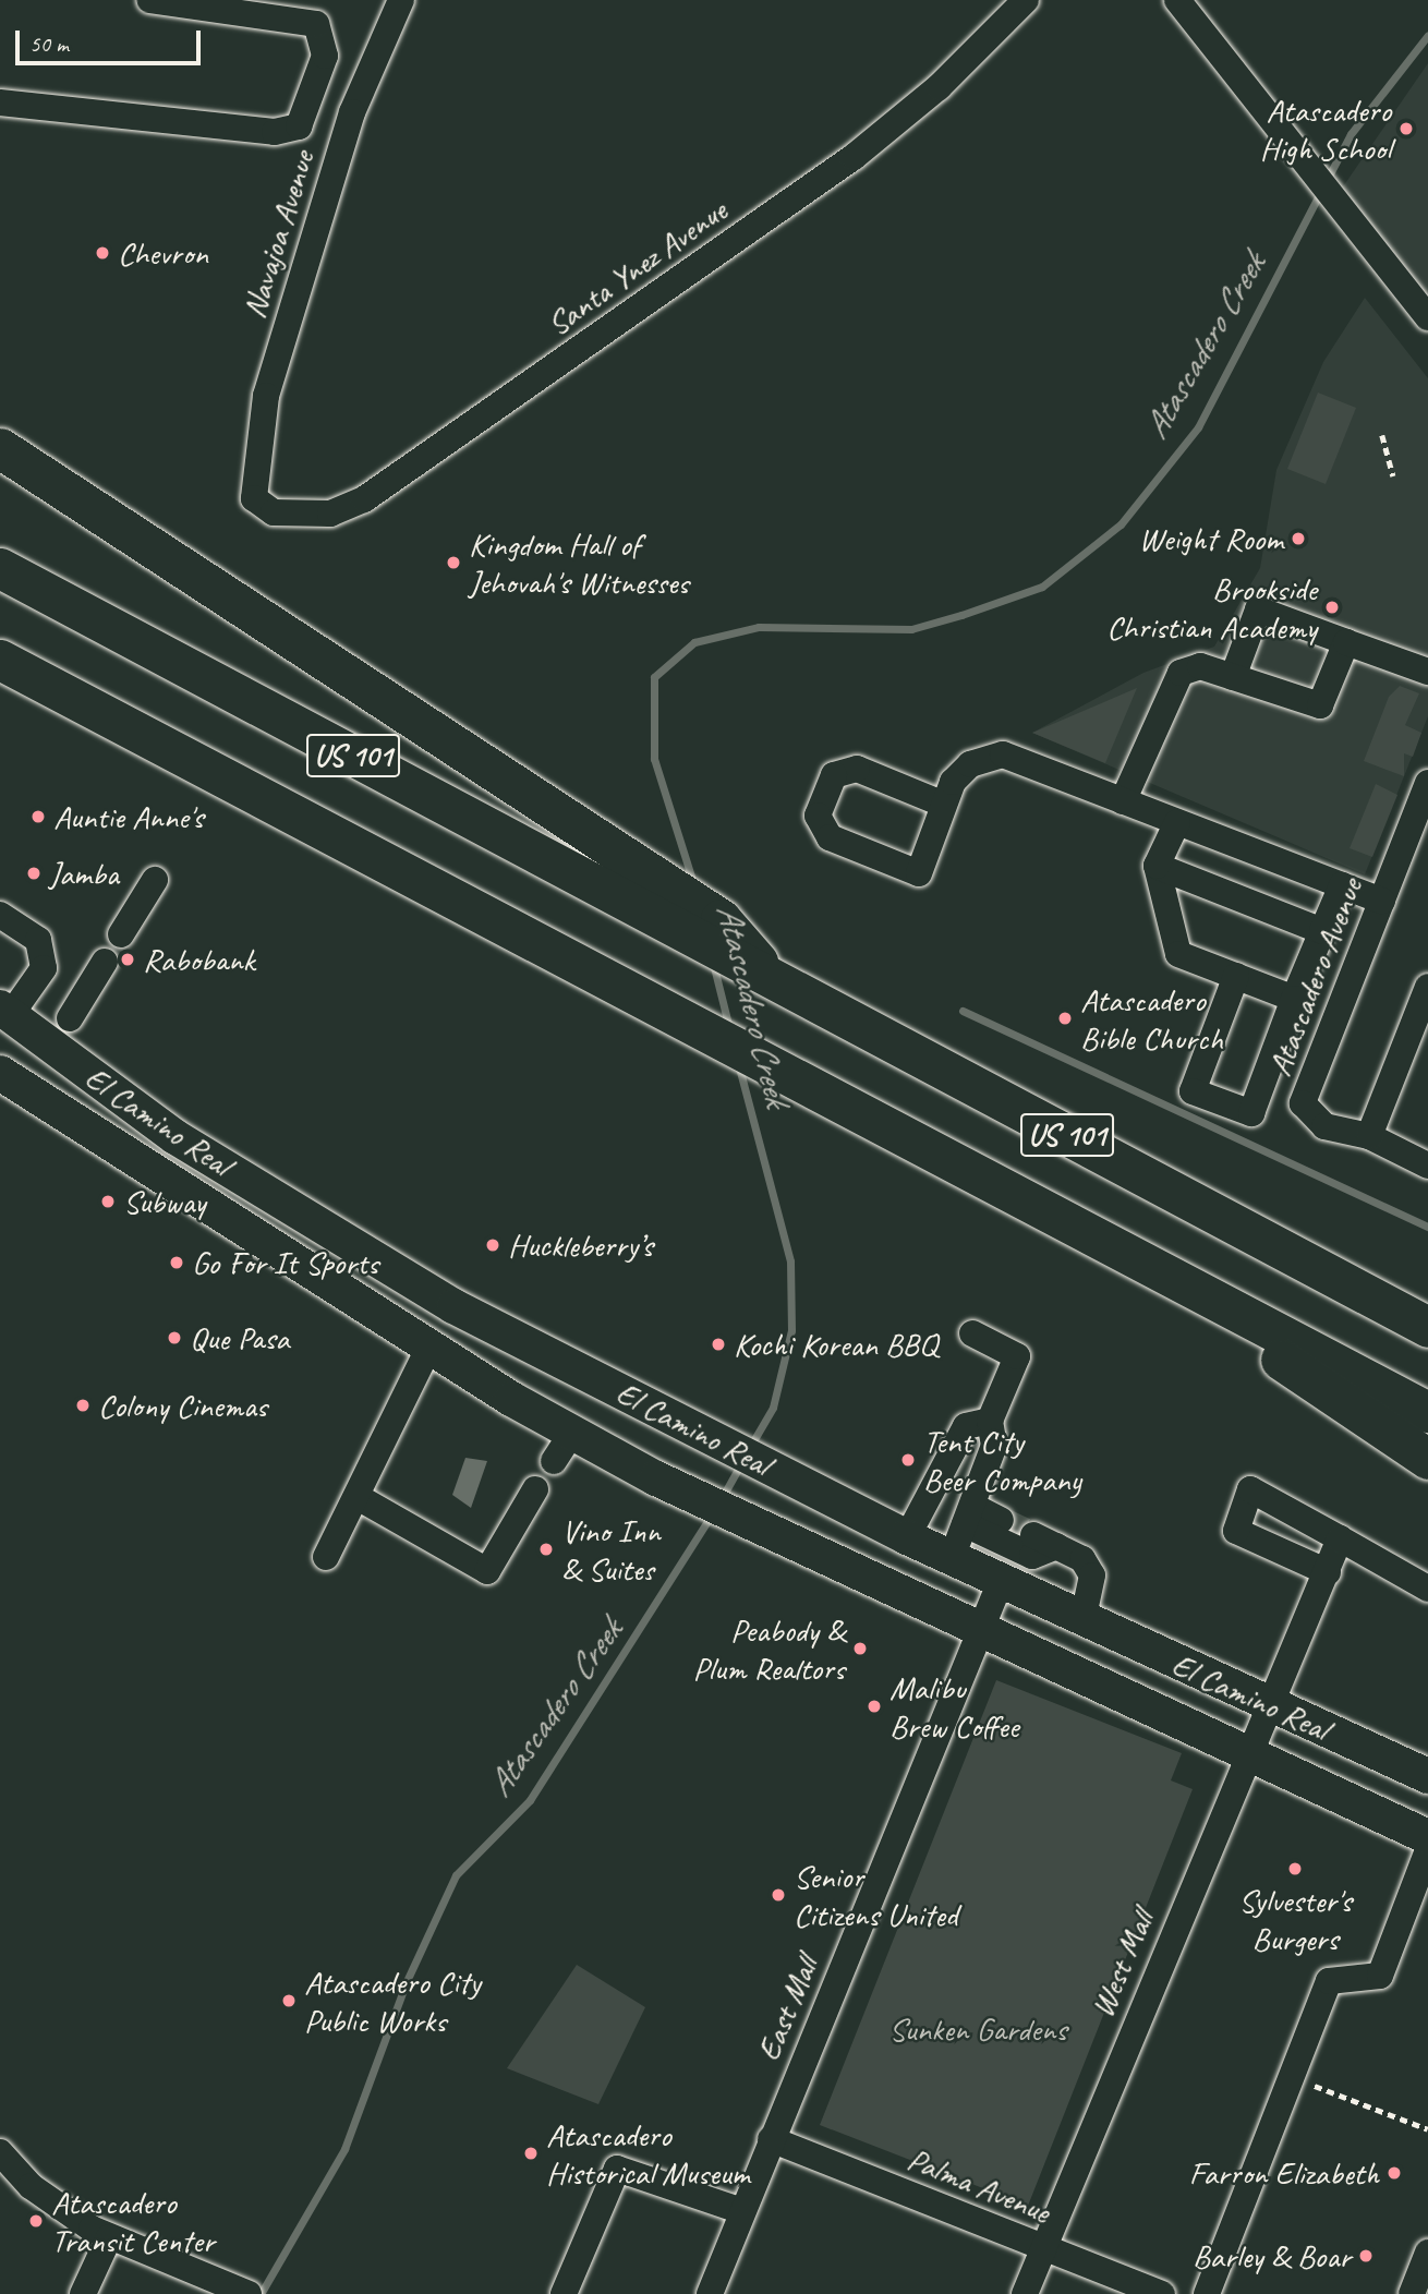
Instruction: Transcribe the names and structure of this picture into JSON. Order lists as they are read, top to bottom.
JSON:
{
  "streets": {
    "highway": ["US 101"],
    "main road": ["El Camino Real"],
    "street": [
      "Navajoa Avenue",
      "Santa Ynez Avenue",
      "Atascadero Avenue",
      "West Mall",
      "East Mall",
      "Palma Avenue"
    ]
  },
  "crossings": [
    ["Navajoa Avenue", "Santa Ynez Avenue"],
    ["El Camino Real", "West Mall"],
    ["El Camino Real", "East Mall"],
    ["West Mall", "Palma Avenue"],
    ["East Mall", "Palma Avenue"]
  ],
  "water": ["Atascadero Creek"],
  "parks": ["Sunken Gardens"],
  "places": [
    "Atascadero High School",
    "Chevron",
    "Weight Room",
    "Kingdom Hall of Jehovah's Witnesses",
    "Brookside Christian Academy",
    "Auntie Anne's",
    "Jamba",
    "Rabobank",
    "Atascadero Bible Church",
    "Subway",
    "Huckleberry’s",
    "Go For It Sports",
    "Que Pasa",
    "Kochi Korean BBQ",
    "Colony Cinemas",
    "Tent City Beer Company",
    "Vino Inn & Suites",
    "Peabody & Plum Realtors",
    "Malibu Brew Coffee",
    "Sylvester's Burgers",
    "Senior Citizens United",
    "Atascadero City Public Works",
    "Atascadero Historical Museum",
    "Farron Elizabeth",
    "Atascadero Transit Center",
    "Barley & Boar"
  ],
  "scale_bar": "50 m"
}
